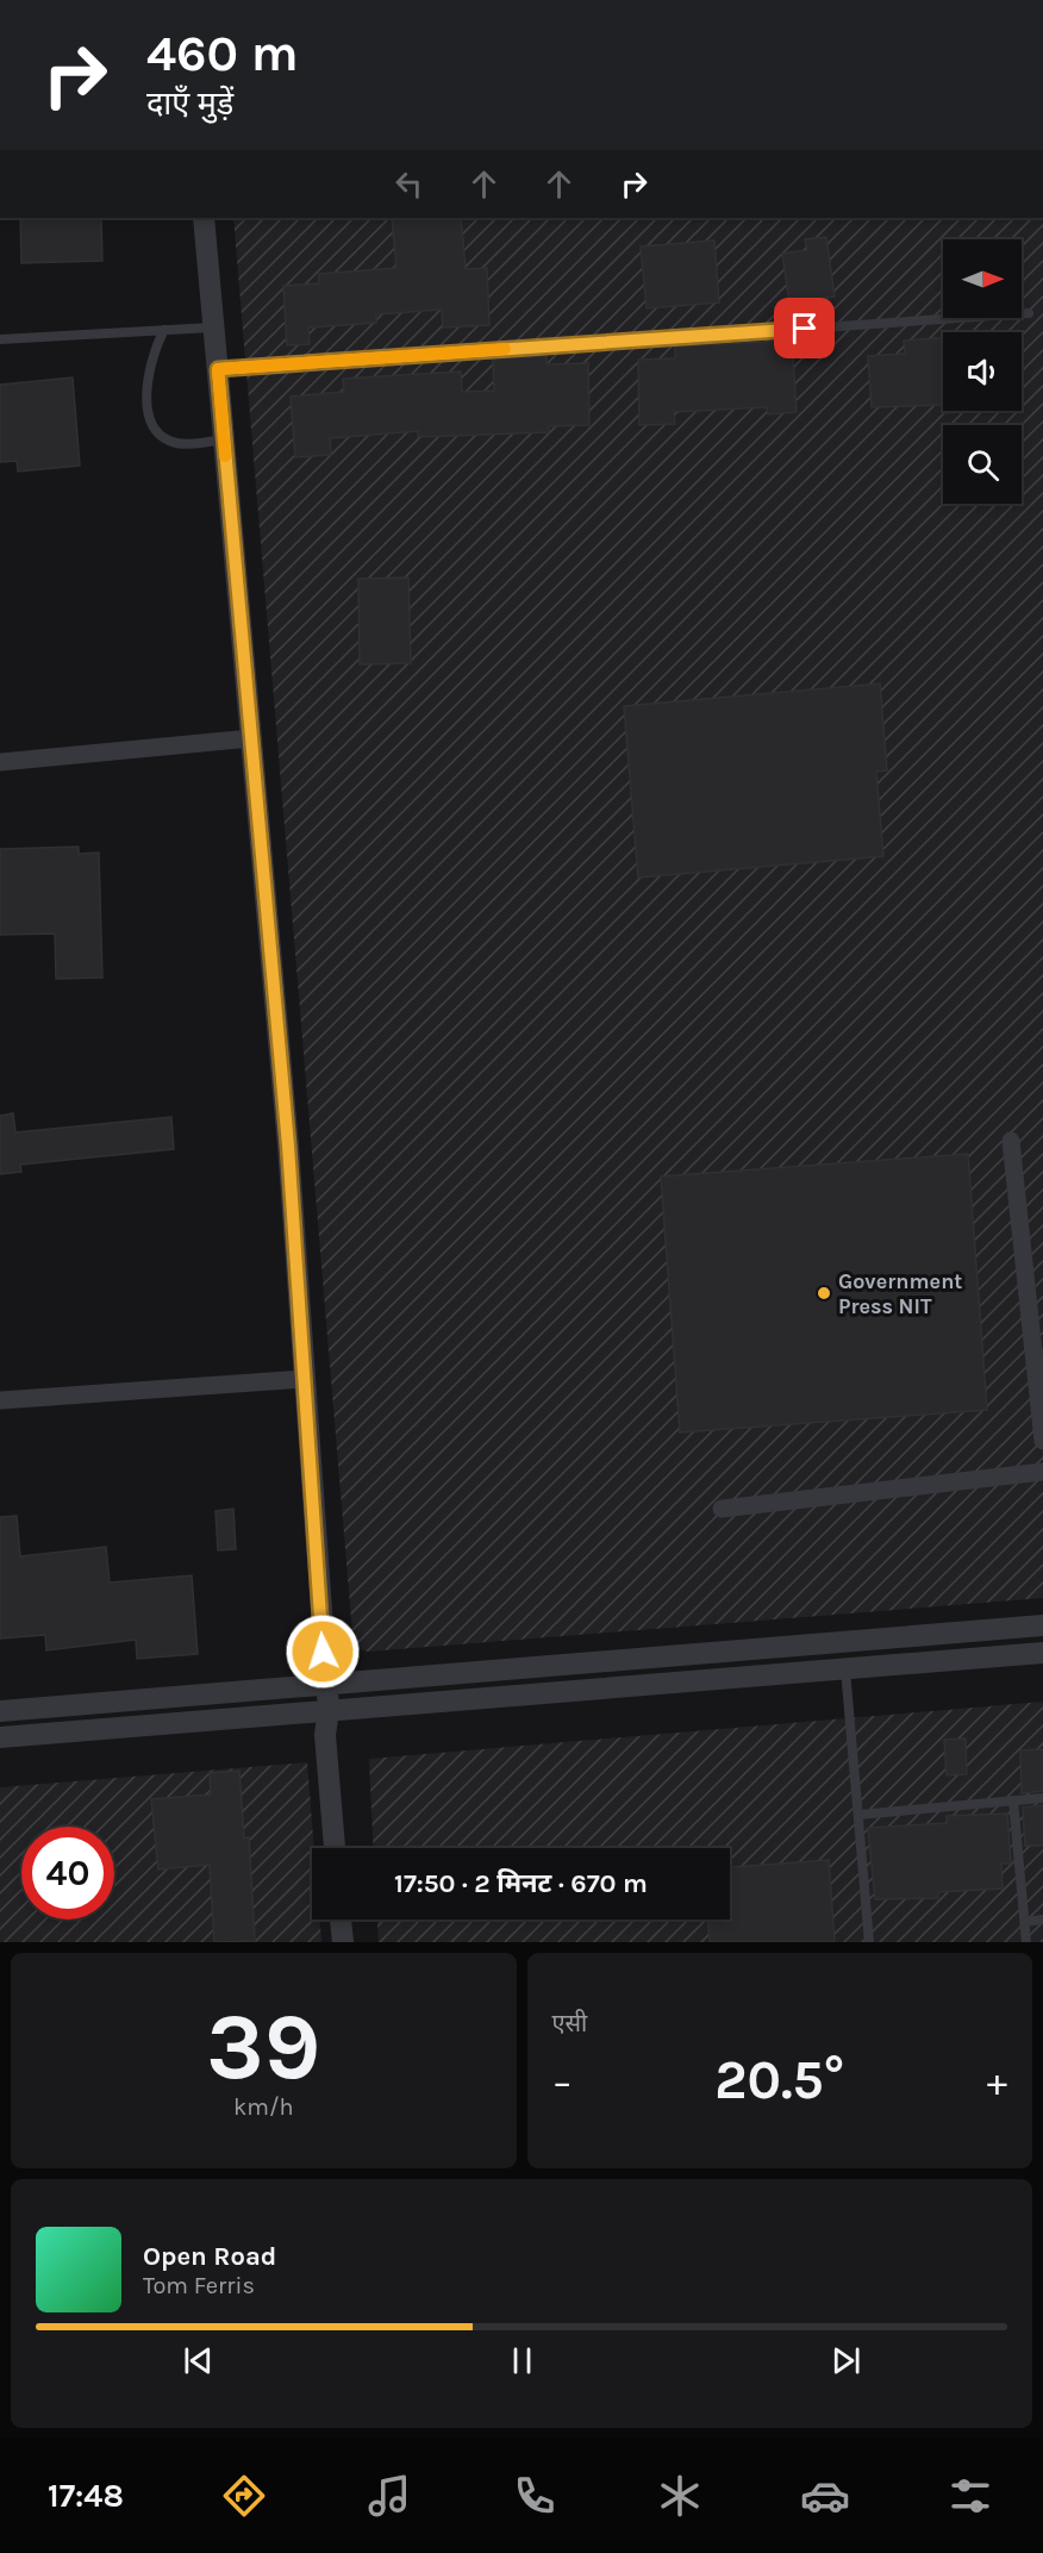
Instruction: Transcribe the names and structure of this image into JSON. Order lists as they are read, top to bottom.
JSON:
{
  "places": ["Government Press NIT"],
  "north": "right",
  "page": {
    "turn": ["460 m", "दाएँ मुड़ें"],
    "limit": "40",
    "trip": "17:50 · 2 मिनट · 670 m",
    "tile": [
      ["39", "km/h"],
      "एसी"
    ],
    "heat": ["−", "20.5°", "+"],
    "song": ["Open Road", "Tom Ferris"],
    "tabs": "17:48"
  }
}
